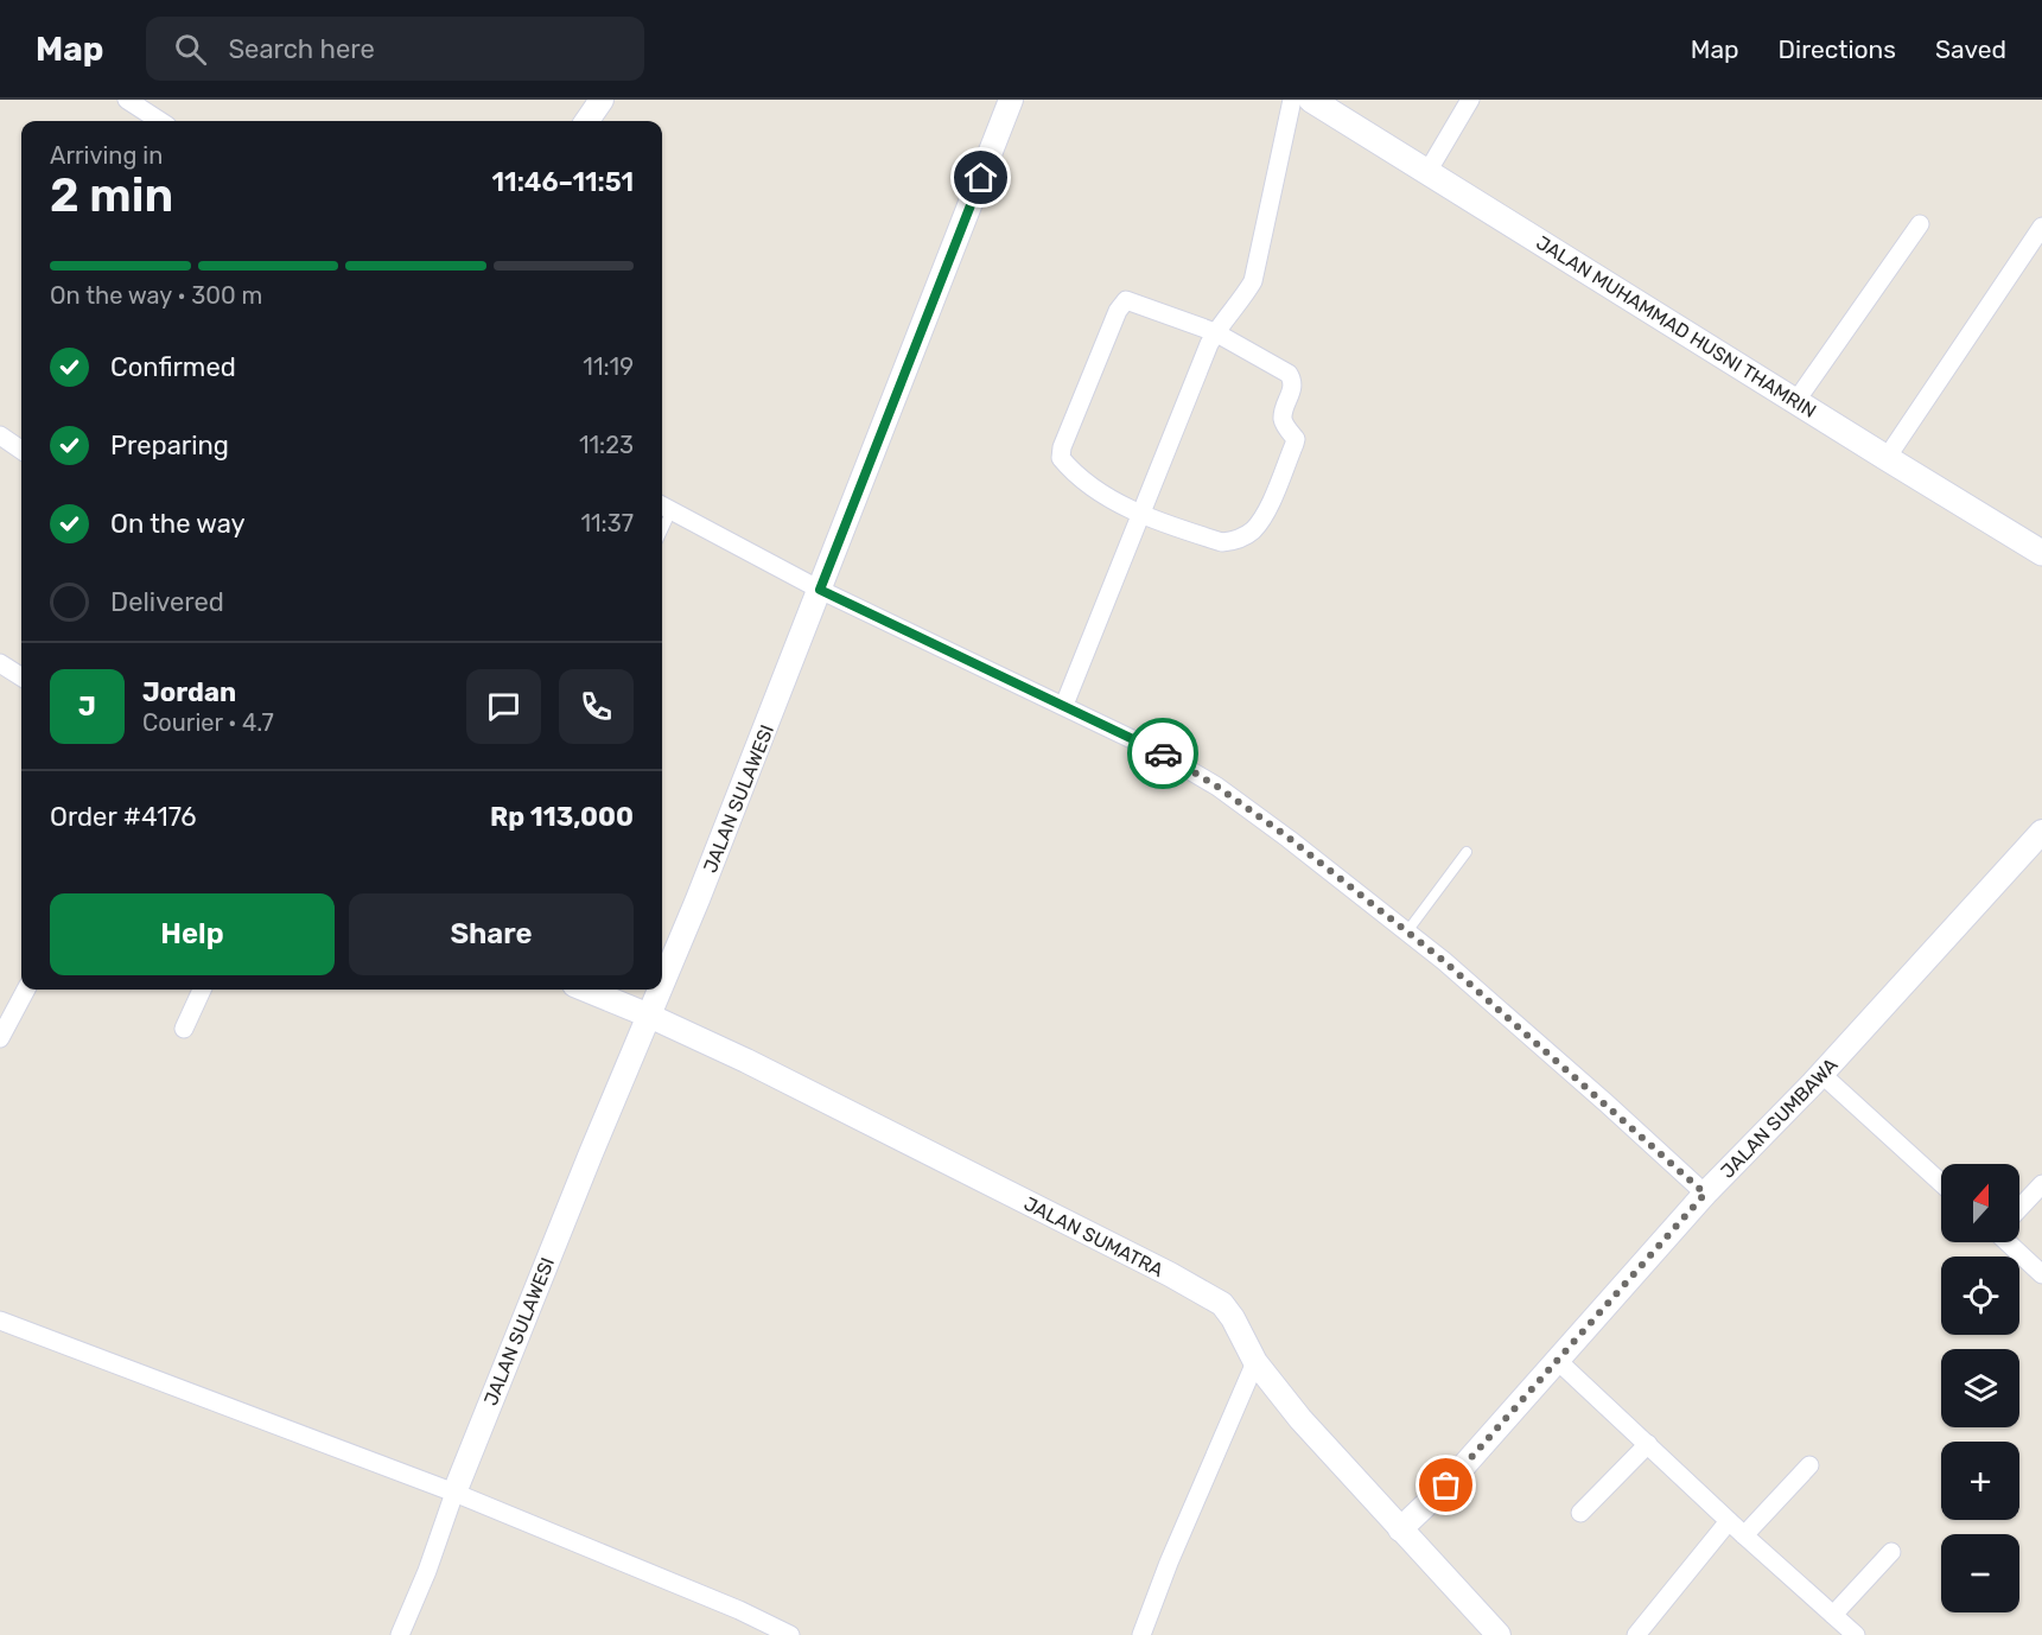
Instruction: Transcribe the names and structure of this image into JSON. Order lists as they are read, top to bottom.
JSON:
{
  "streets": {
    "main road": ["JALAN MUHAMMAD HUSNI THAMRIN"],
    "street": ["JALAN SULAWESI", "JALAN SUMBAWA", "JALAN SUMATRA"]
  },
  "crossings": [
    ["JALAN SULAWESI", "JALAN SUMATRA"],
    ["JALAN SUMBAWA", "JALAN SUMATRA"]
  ],
  "north": "top",
  "page": {
    "header": "Map",
    "search": "Search here",
    "nav": ["Map", "Directions", "Saved"],
    "heading": ["2 min", "Arriving in", "11:46–11:51"],
    "panel": [
      "Jordan",
      "Courier · 4.7",
      "Order #4176",
      "Rp 113,000"
    ],
    "bar": "On the way · 300 m",
    "list": [
      ["Confirmed", "11:19"],
      ["Preparing", "11:23"],
      ["On the way", "11:37"],
      "Delivered"
    ],
    "round": "J",
    "buttons": ["Help", "Share"],
    "map_buttons": ["+", "−"]
  }
}
